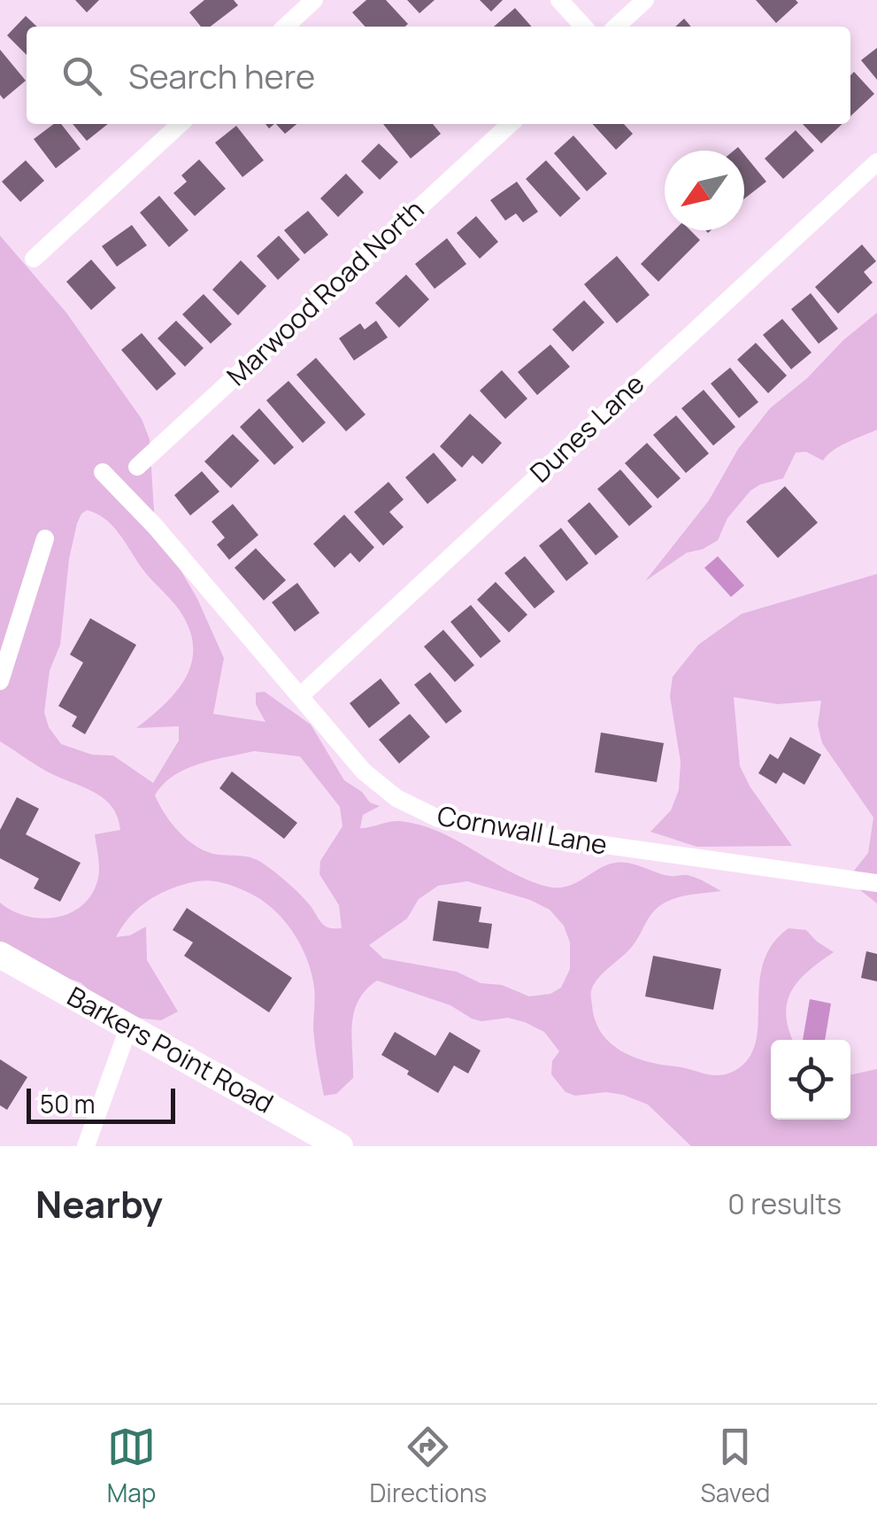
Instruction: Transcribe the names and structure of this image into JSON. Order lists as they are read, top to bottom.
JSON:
{
  "streets": {
    "street": [
      "Marwood Road North",
      "Dunes Lane",
      "Cornwall Lane",
      "Barkers Point Road"
    ]
  },
  "crossings": [
    ["Dunes Lane", "Cornwall Lane"]
  ],
  "scale_bar": "50 m",
  "north": "bottom left",
  "page": {
    "search": "Search here",
    "scale": "50 m",
    "heading": ["Nearby", "0 results"],
    "nav": ["Map", "Directions", "Saved"]
  }
}
